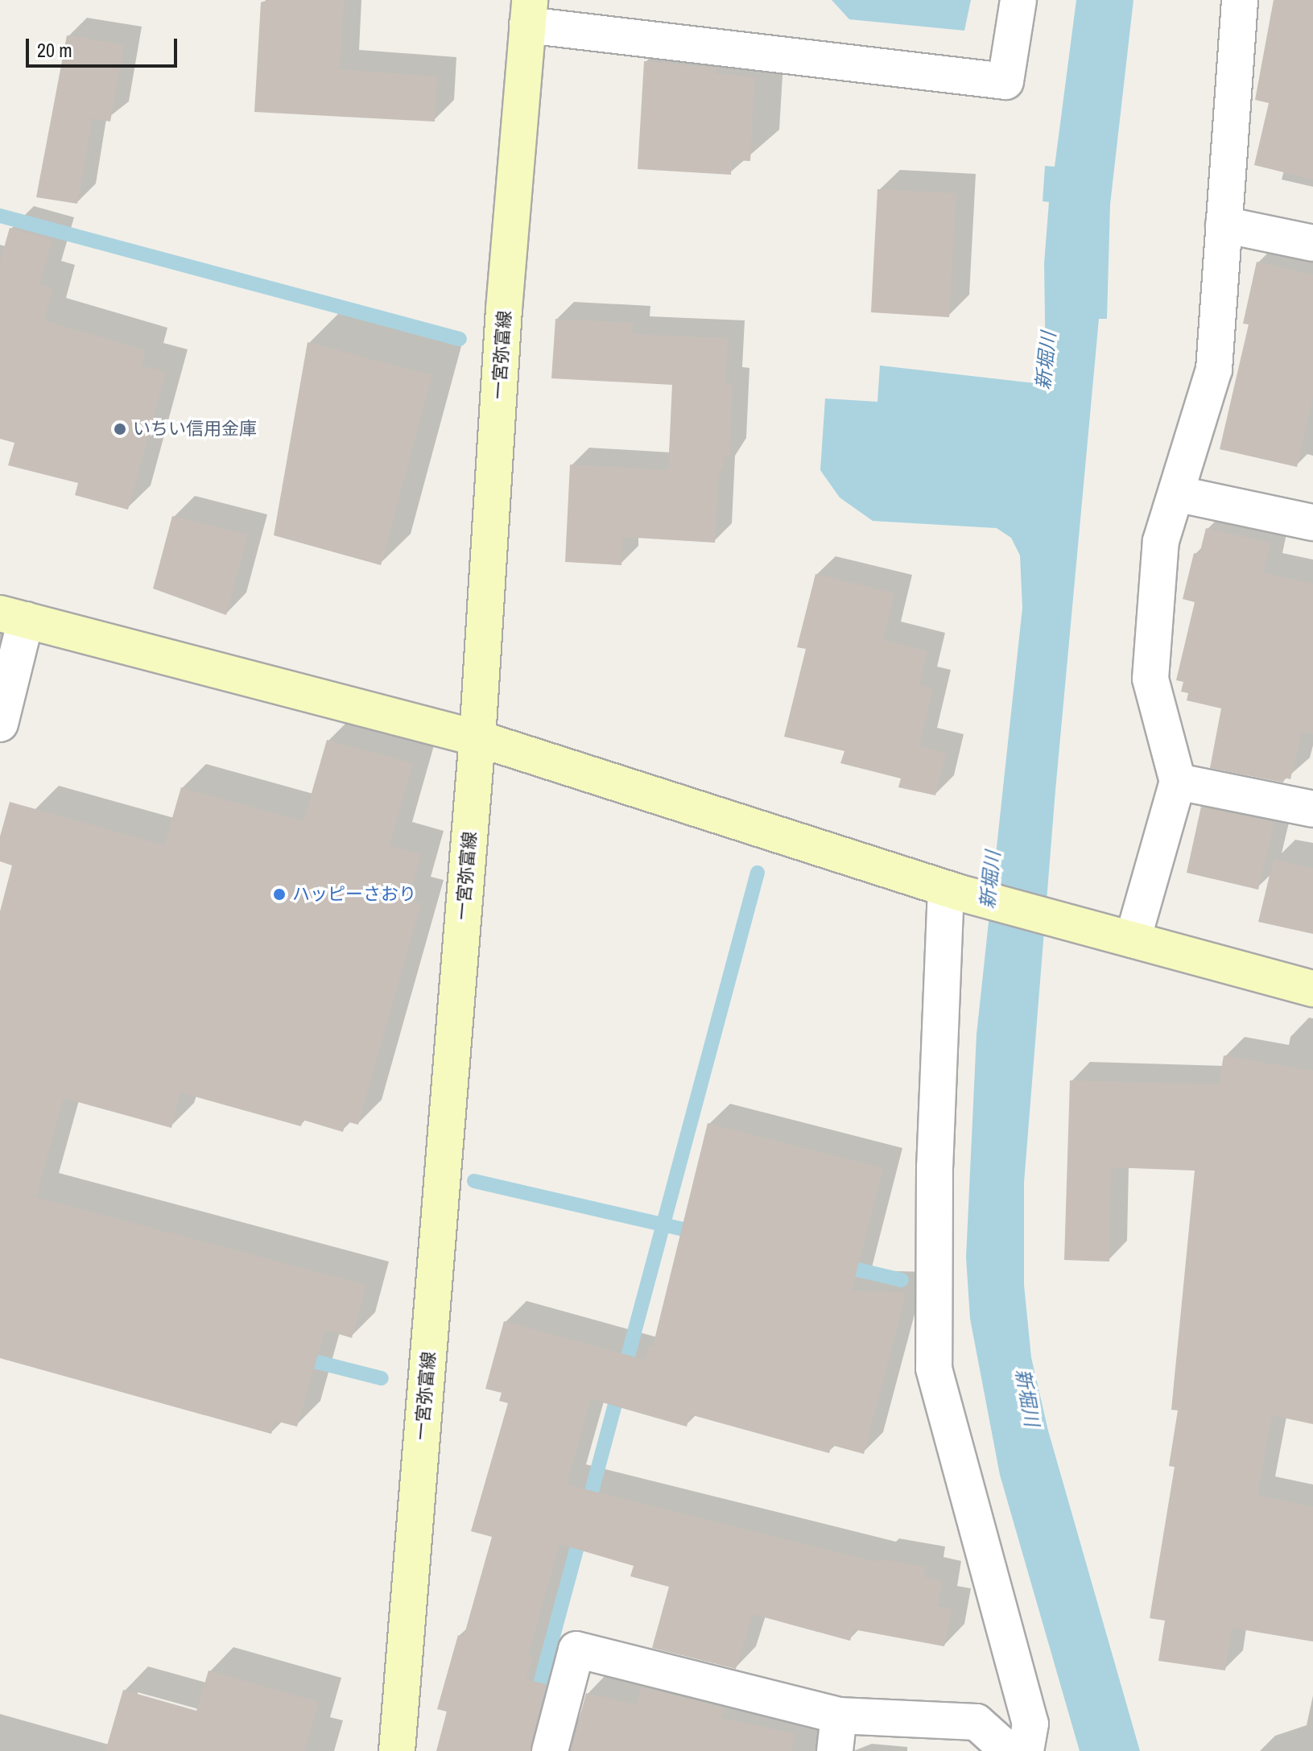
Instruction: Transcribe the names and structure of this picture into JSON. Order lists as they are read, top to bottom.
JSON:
{
  "streets": {
    "main road": ["一宮弥富線"]
  },
  "water": ["新堀川"],
  "places": ["いちい信用金庫", "ハッピーさおり"],
  "scale_bar": "20 m"
}
